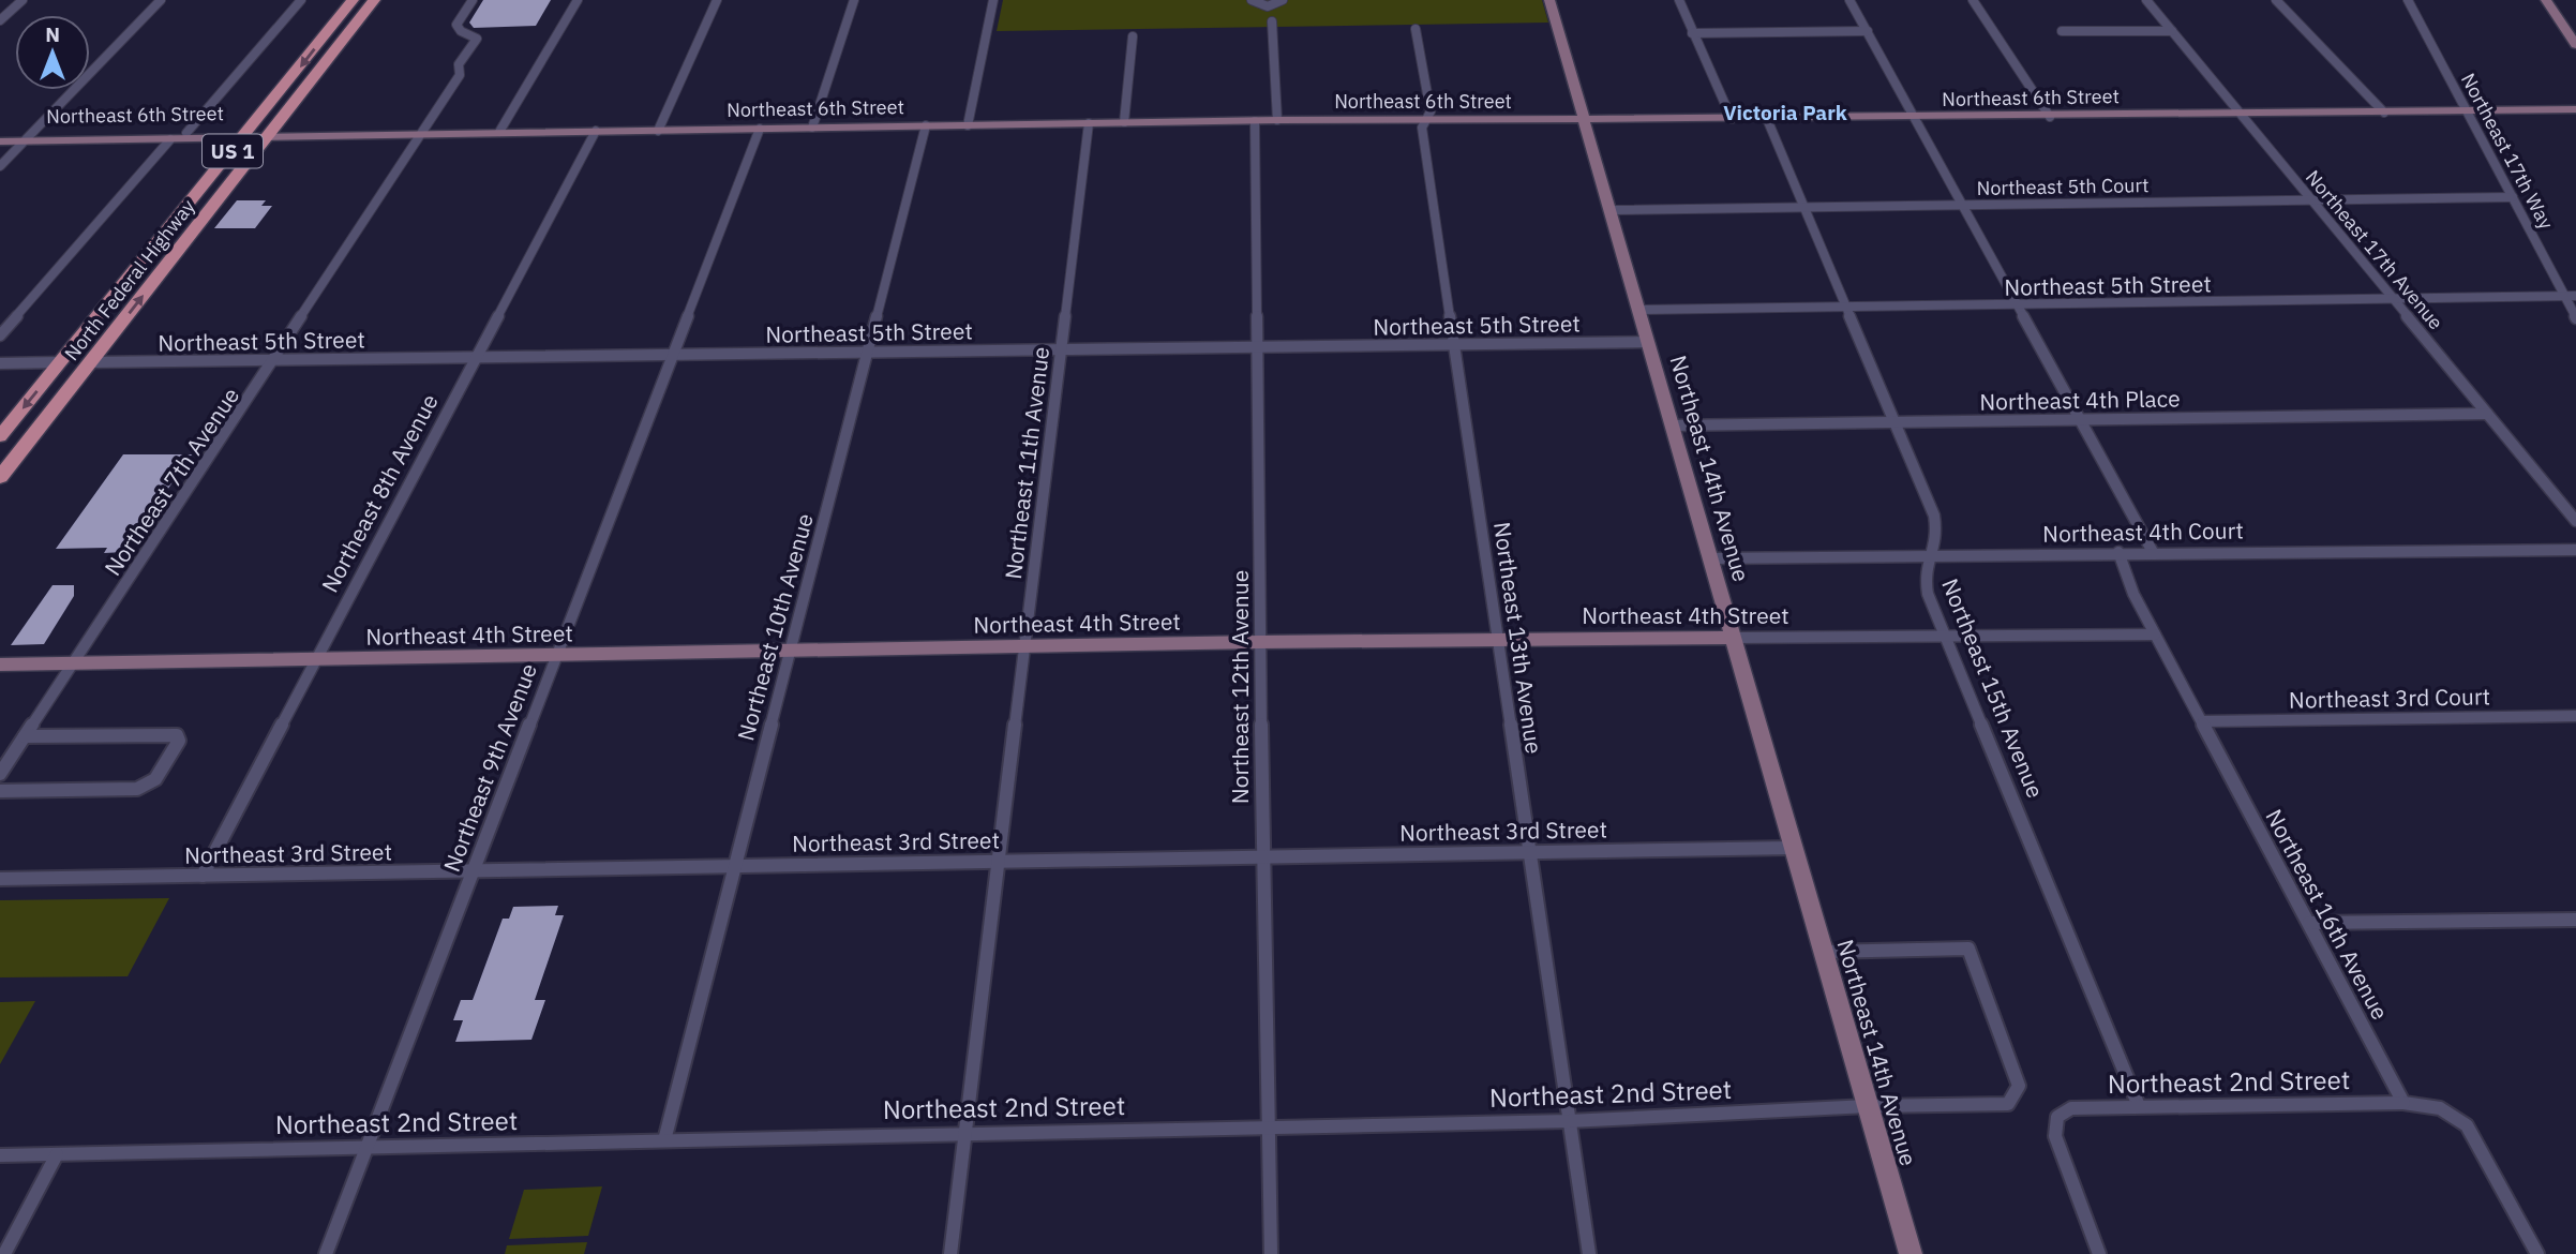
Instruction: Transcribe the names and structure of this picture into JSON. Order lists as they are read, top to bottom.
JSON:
{
  "streets": {
    "main road": ["US 1", "North Federal Highway"],
    "street": [
      "Northeast 6th Street",
      "Northeast 17th Way",
      "Northeast 5th Court",
      "Northeast 17th Avenue",
      "Northeast 5th Street",
      "Northeast 4th Place",
      "Northeast 11th Avenue",
      "Northeast 14th Avenue",
      "Northeast 7th Avenue",
      "Northeast 8th Avenue",
      "Northeast 4th Court",
      "Northeast 4th Street",
      "Northeast 10th Avenue",
      "Northeast 13th Avenue",
      "Northeast 12th Avenue",
      "Northeast 15th Avenue",
      "Northeast 3rd Court",
      "Northeast 9th Avenue",
      "Northeast 3rd Street",
      "Northeast 16th Avenue",
      "Northeast 2nd Street"
    ]
  },
  "crossings": [
    ["Northeast 6th Street", "Northeast 17th Way"],
    ["Northeast 6th Street", "Northeast 17th Avenue"],
    ["Northeast 6th Street", "North Federal Highway"],
    ["Northeast 6th Street", "Northeast 11th Avenue"],
    ["Northeast 6th Street", "Northeast 14th Avenue"],
    ["Northeast 6th Street", "Northeast 7th Avenue"],
    ["Northeast 6th Street", "Northeast 8th Avenue"],
    ["Northeast 6th Street", "Northeast 10th Avenue"],
    ["Northeast 6th Street", "Northeast 13th Avenue"],
    ["Northeast 6th Street", "Northeast 12th Avenue"],
    ["Northeast 6th Street", "Northeast 15th Avenue"],
    ["Northeast 6th Street", "Northeast 9th Avenue"],
    ["Northeast 17th Way", "Northeast 5th Court"],
    ["Northeast 17th Way", "Northeast 5th Street"],
    ["Northeast 5th Court", "Northeast 17th Avenue"],
    ["Northeast 5th Court", "Northeast 14th Avenue"],
    ["Northeast 5th Court", "Northeast 15th Avenue"],
    ["Northeast 17th Avenue", "Northeast 5th Street"],
    ["Northeast 17th Avenue", "Northeast 4th Place"],
    ["North Federal Highway", "Northeast 5th Street"],
    ["Northeast 5th Street", "Northeast 11th Avenue"],
    ["Northeast 5th Street", "Northeast 14th Avenue"],
    ["Northeast 5th Street", "Northeast 7th Avenue"],
    ["Northeast 5th Street", "Northeast 8th Avenue"],
    ["Northeast 5th Street", "Northeast 10th Avenue"],
    ["Northeast 5th Street", "Northeast 13th Avenue"],
    ["Northeast 5th Street", "Northeast 12th Avenue"],
    ["Northeast 5th Street", "Northeast 15th Avenue"],
    ["Northeast 5th Street", "Northeast 9th Avenue"],
    ["Northeast 4th Place", "Northeast 14th Avenue"],
    ["Northeast 4th Place", "Northeast 15th Avenue"],
    ["Northeast 11th Avenue", "Northeast 4th Street"],
    ["Northeast 11th Avenue", "Northeast 3rd Street"],
    ["Northeast 11th Avenue", "Northeast 2nd Street"],
    ["Northeast 14th Avenue", "Northeast 4th Court"],
    ["Northeast 14th Avenue", "Northeast 4th Street"],
    ["Northeast 14th Avenue", "Northeast 3rd Street"],
    ["Northeast 14th Avenue", "Northeast 2nd Street"],
    ["Northeast 7th Avenue", "Northeast 4th Street"],
    ["Northeast 8th Avenue", "Northeast 4th Street"],
    ["Northeast 8th Avenue", "Northeast 3rd Street"],
    ["Northeast 4th Court", "Northeast 15th Avenue"],
    ["Northeast 4th Court", "Northeast 16th Avenue"],
    ["Northeast 4th Street", "Northeast 10th Avenue"],
    ["Northeast 4th Street", "Northeast 13th Avenue"],
    ["Northeast 4th Street", "Northeast 12th Avenue"],
    ["Northeast 4th Street", "Northeast 15th Avenue"],
    ["Northeast 4th Street", "Northeast 9th Avenue"],
    ["Northeast 4th Street", "Northeast 16th Avenue"],
    ["Northeast 10th Avenue", "Northeast 3rd Street"],
    ["Northeast 10th Avenue", "Northeast 2nd Street"],
    ["Northeast 13th Avenue", "Northeast 3rd Street"],
    ["Northeast 13th Avenue", "Northeast 2nd Street"],
    ["Northeast 12th Avenue", "Northeast 3rd Street"],
    ["Northeast 12th Avenue", "Northeast 2nd Street"],
    ["Northeast 15th Avenue", "Northeast 2nd Street"],
    ["Northeast 3rd Court", "Northeast 16th Avenue"],
    ["Northeast 9th Avenue", "Northeast 3rd Street"],
    ["Northeast 9th Avenue", "Northeast 2nd Street"],
    ["Northeast 16th Avenue", "Northeast 2nd Street"]
  ],
  "districts": ["Victoria Park"],
  "north": "top"
}
